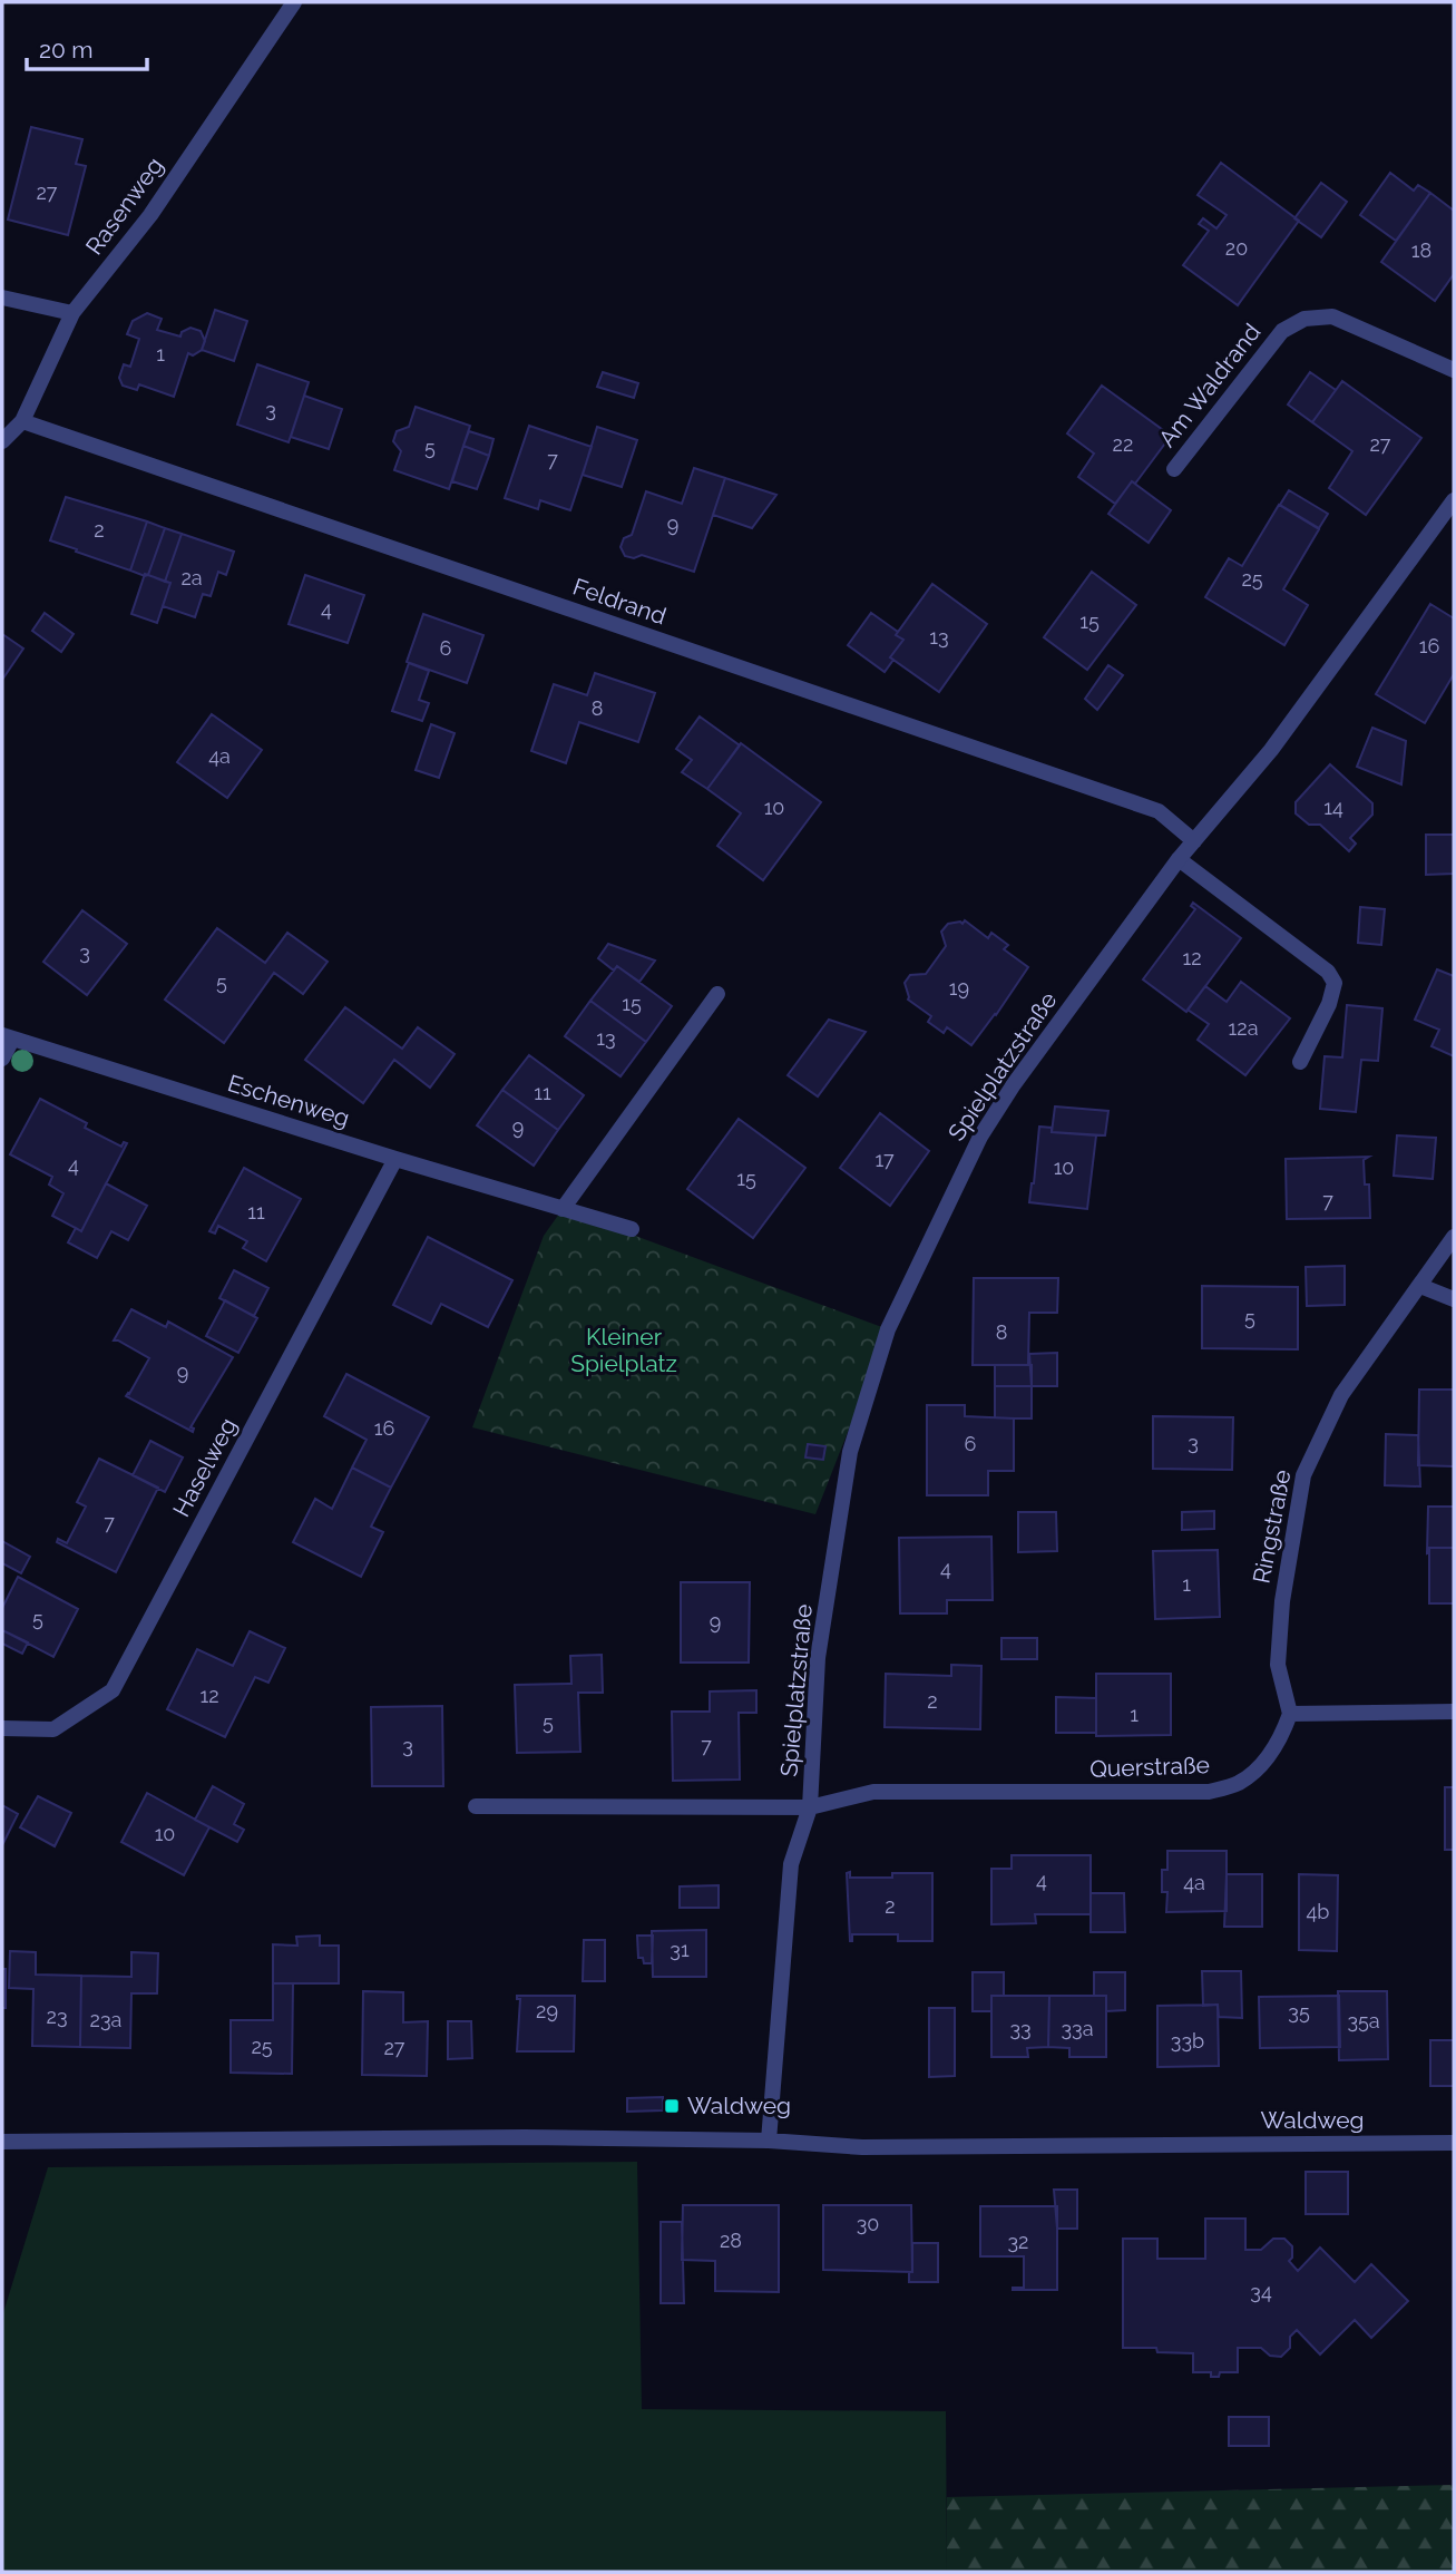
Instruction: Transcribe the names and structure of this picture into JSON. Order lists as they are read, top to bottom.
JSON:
{
  "streets": {
    "street": [
      "Rasenweg",
      "Am Waldrand",
      "Feldrand",
      "Spielplatzstraße",
      "Eschenweg",
      "Haselweg",
      "Ringstraße",
      "Querstraße",
      "Waldweg"
    ]
  },
  "crossings": [
    ["Rasenweg", "Feldrand"],
    ["Feldrand", "Spielplatzstraße"],
    ["Spielplatzstraße", "Querstraße"],
    ["Spielplatzstraße", "Waldweg"],
    ["Eschenweg", "Haselweg"],
    ["Ringstraße", "Querstraße"]
  ],
  "parks": ["Kleiner Spielplatz"],
  "places": {
    "transit": ["Waldweg"]
  },
  "house_numbers": [
    "27",
    "20",
    "18",
    "1",
    "3",
    "22",
    "27",
    "5",
    "7",
    "9",
    "2",
    "2a",
    "25",
    "4",
    "15",
    "13",
    "16",
    "6",
    "8",
    "4a",
    "10",
    "14",
    "3",
    "12",
    "5",
    "19",
    "15",
    "12a",
    "13",
    "11",
    "9",
    "17",
    "4",
    "10",
    "15",
    "7",
    "11",
    "5",
    "8",
    "9",
    "16",
    "3",
    "6",
    "7",
    "4",
    "1",
    "5",
    "9",
    "12",
    "2",
    "1",
    "5",
    "3",
    "7",
    "10",
    "4",
    "4a",
    "2",
    "4b",
    "31",
    "29",
    "35",
    "23",
    "23a",
    "35a",
    "33",
    "33a",
    "33b",
    "25",
    "27",
    "30",
    "28",
    "32",
    "34"
  ],
  "scale_bar": "20 m"
}
